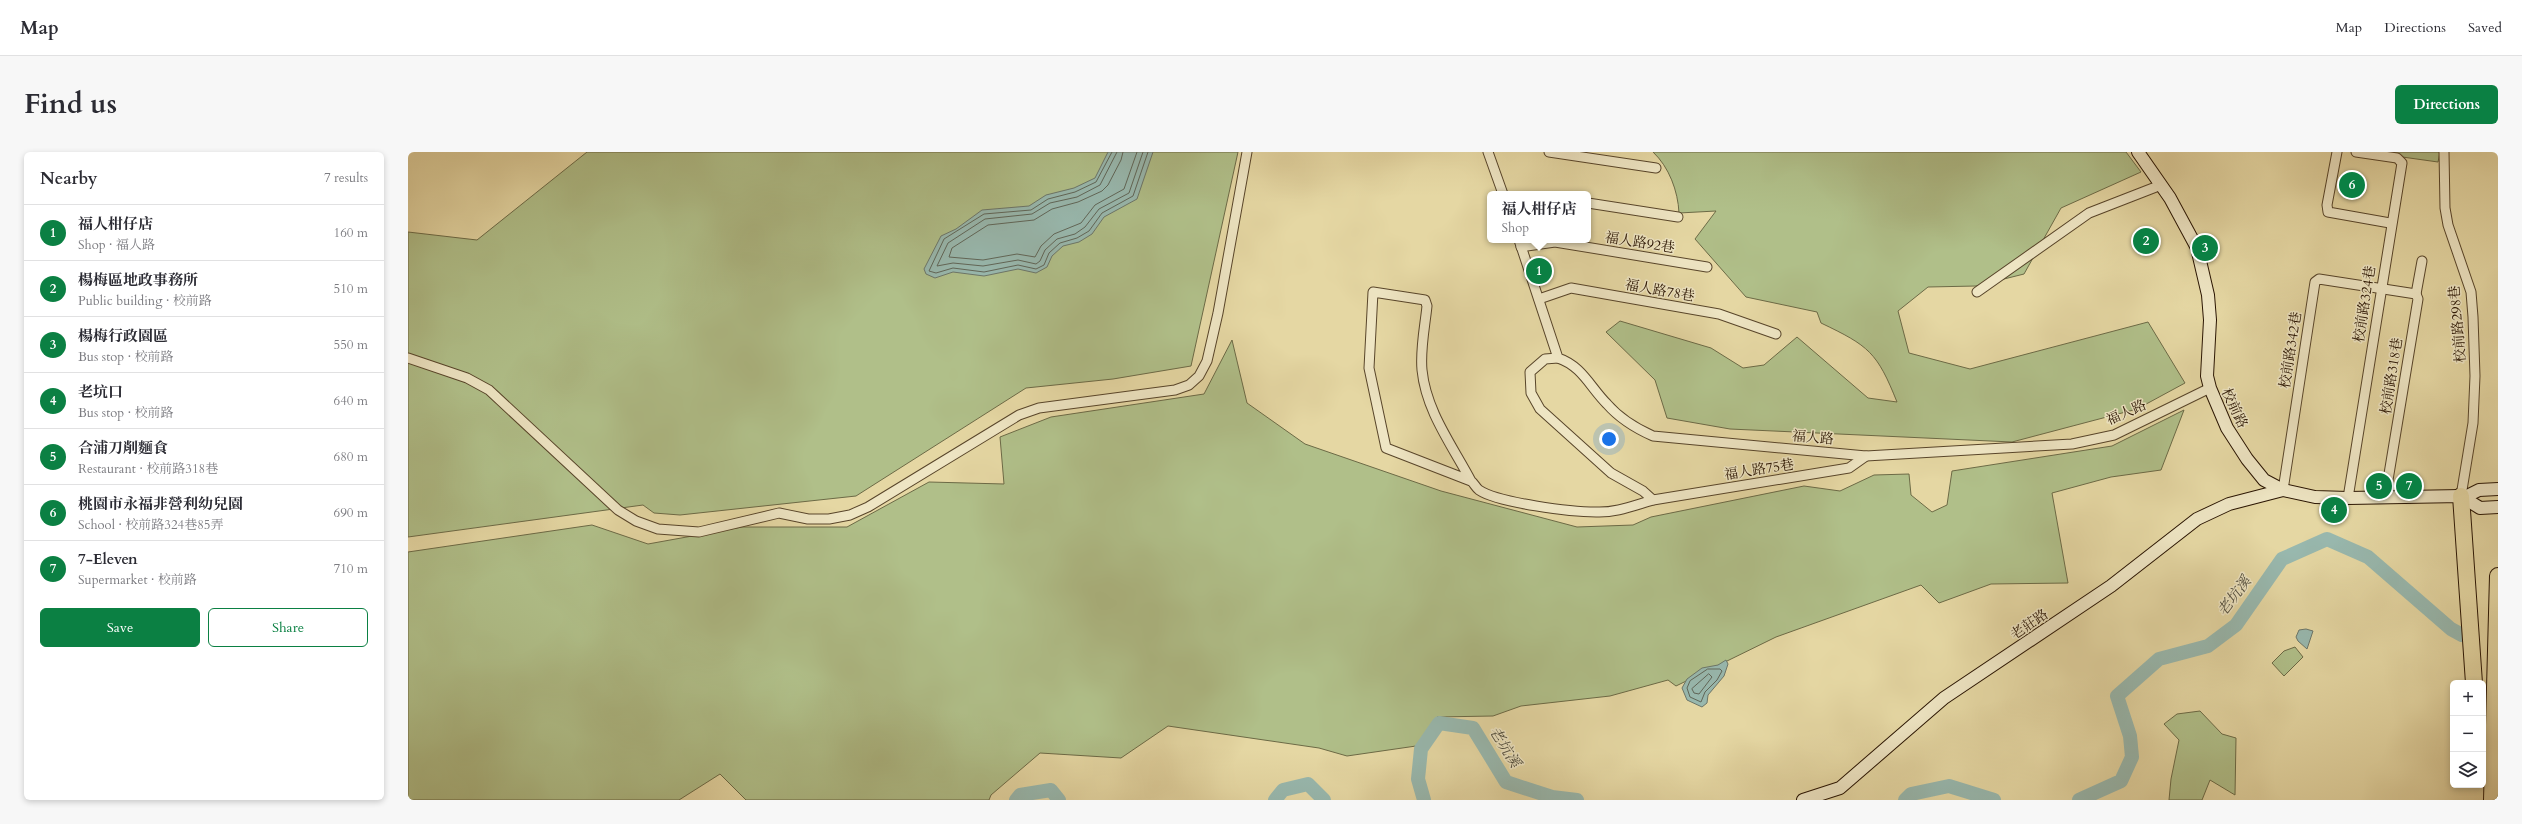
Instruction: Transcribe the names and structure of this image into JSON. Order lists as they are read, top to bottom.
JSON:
{
  "streets": {
    "street": [
      "福人路92巷",
      "福人路78巷",
      "校前路324巷",
      "校前路298巷",
      "校前路342巷",
      "校前路318巷",
      "校前路",
      "福人路",
      "福人路75巷",
      "老莊路"
    ]
  },
  "crossings": [
    ["校前路324巷", "校前路342巷"],
    ["校前路324巷", "校前路"],
    ["校前路298巷", "校前路"],
    ["校前路342巷", "校前路"],
    ["校前路342巷", "老莊路"],
    ["校前路318巷", "校前路"],
    ["校前路", "福人路"],
    ["校前路", "老莊路"],
    ["福人路", "福人路75巷"]
  ],
  "water": ["老坑溪"],
  "page": {
    "header": "Map",
    "nav": ["Map", "Directions", "Saved"],
    "title": "Find us",
    "buttons": [
      "Directions",
      ["Save", "Share"]
    ],
    "heading": ["Nearby", "7 results"],
    "pins": [
      "6",
      "2",
      "3",
      "1",
      "5",
      "7",
      "4"
    ],
    "popup": ["福人柑仔店", "Shop"],
    "list": [
      {
        "mark": "1",
        "name": "福人柑仔店",
        "note": "Shop · 福人路",
        "value": "160 m"
      },
      {
        "mark": "2",
        "name": "楊梅區地政事務所",
        "note": "Public building · 校前路",
        "value": "510 m"
      },
      {
        "mark": "3",
        "name": "楊梅行政園區",
        "note": "Bus stop · 校前路",
        "value": "550 m"
      },
      {
        "mark": "4",
        "name": "老坑口",
        "note": "Bus stop · 校前路",
        "value": "640 m"
      },
      {
        "mark": "5",
        "name": "合浦刀削麵食",
        "note": "Restaurant · 校前路318巷",
        "value": "680 m"
      },
      {
        "mark": "6",
        "name": "桃園市永福非營利幼兒園",
        "note": "School · 校前路324巷85弄",
        "value": "690 m"
      },
      {
        "mark": "7",
        "name": "7-Eleven",
        "note": "Supermarket · 校前路",
        "value": "710 m"
      }
    ],
    "map_buttons": ["+", "−"]
  }
}
